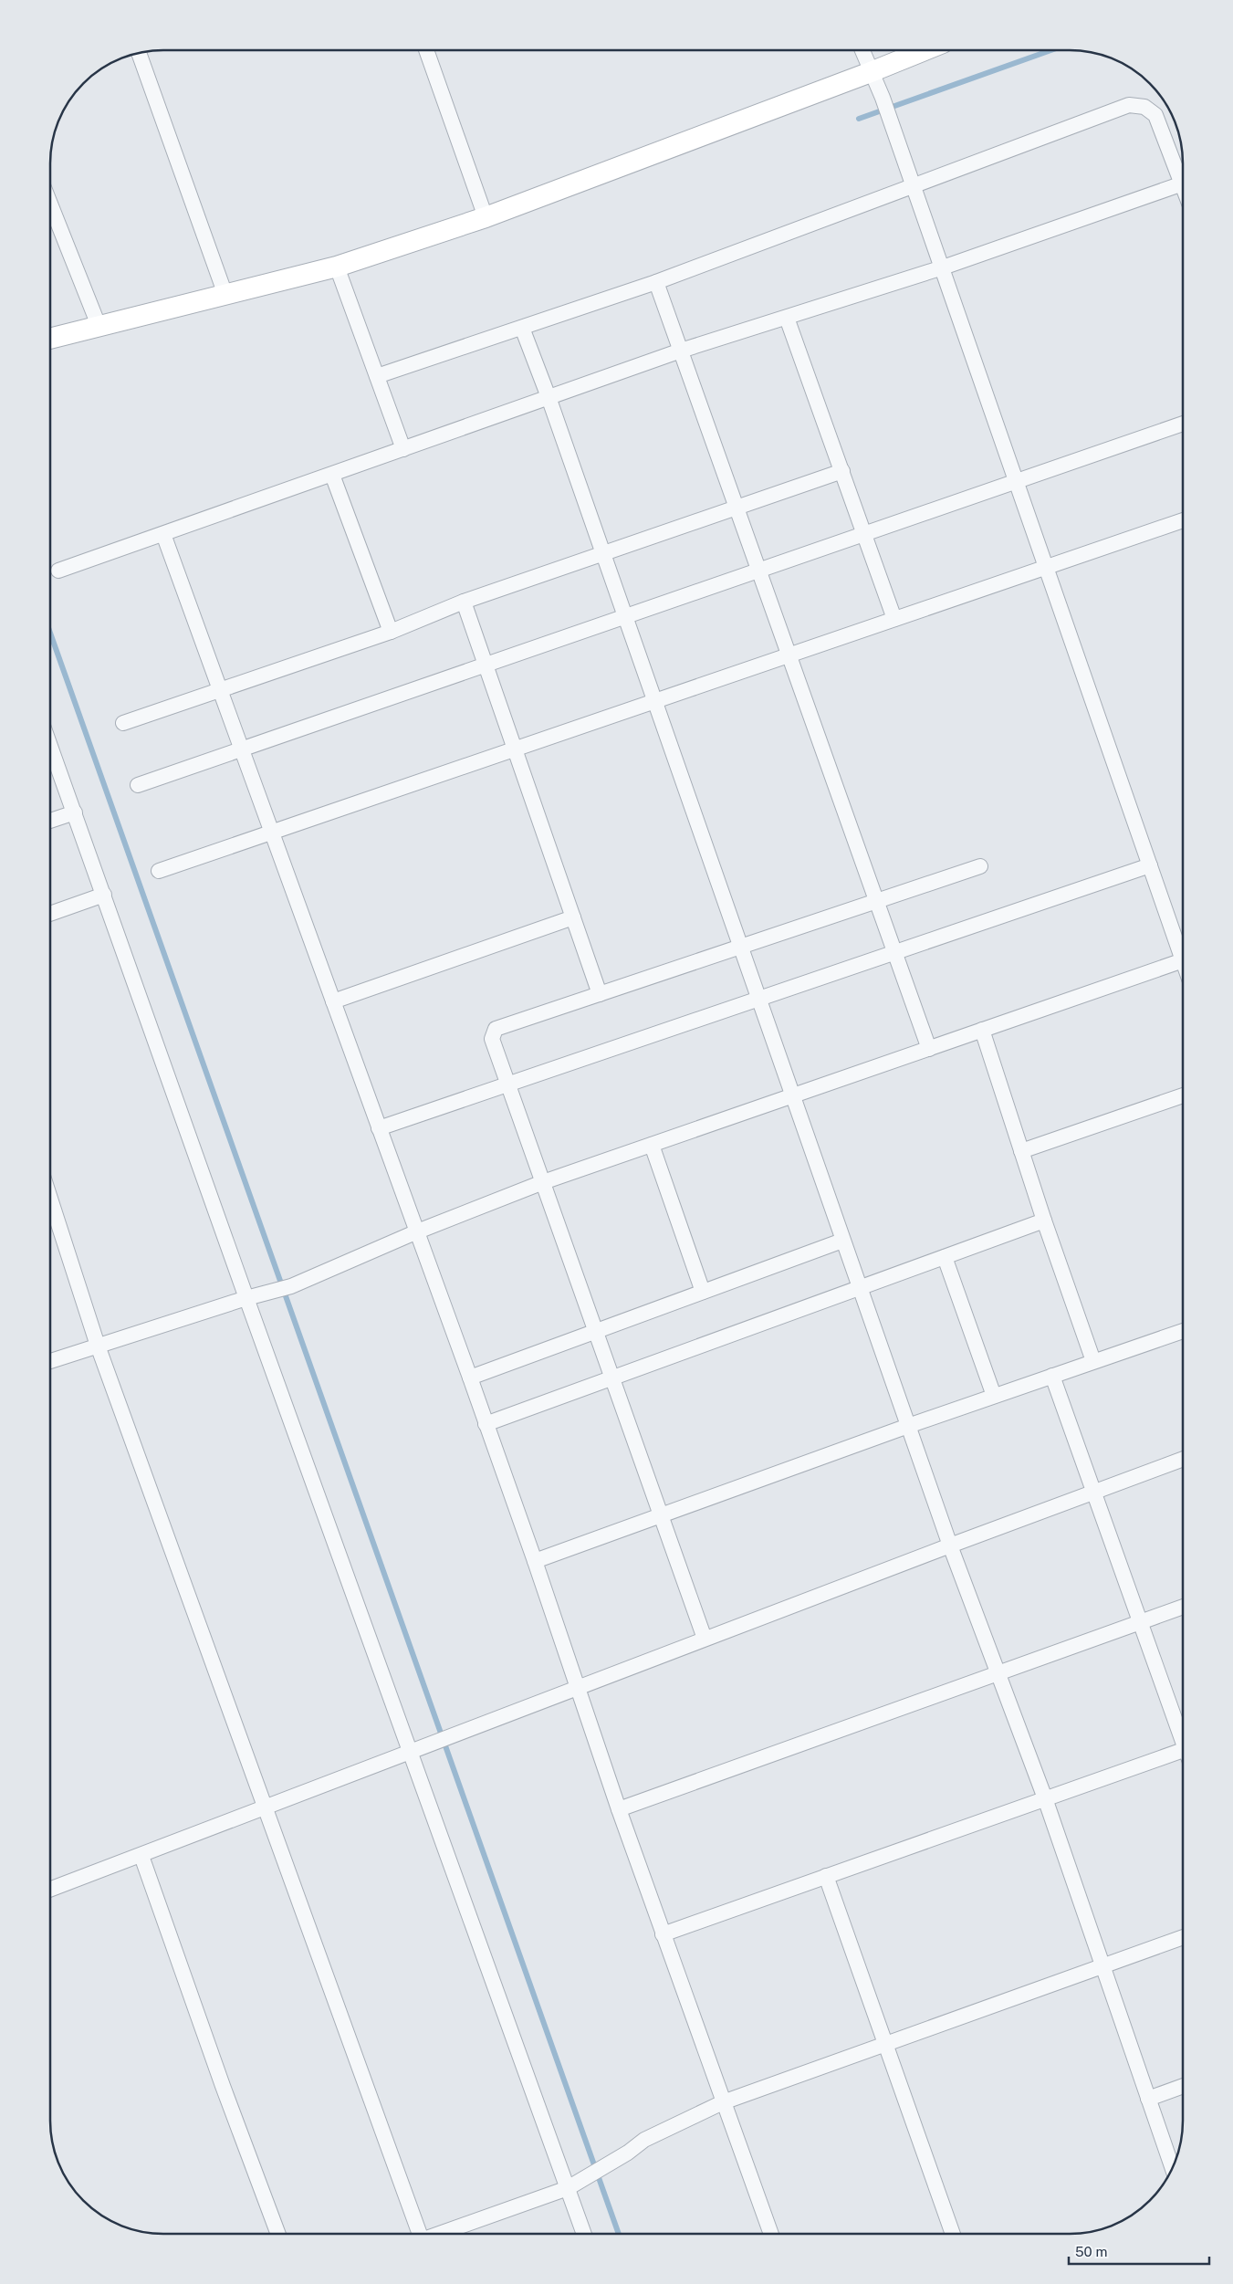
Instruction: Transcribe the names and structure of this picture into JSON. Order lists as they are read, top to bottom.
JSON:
{
  "scale_bar": "50 m"
}
